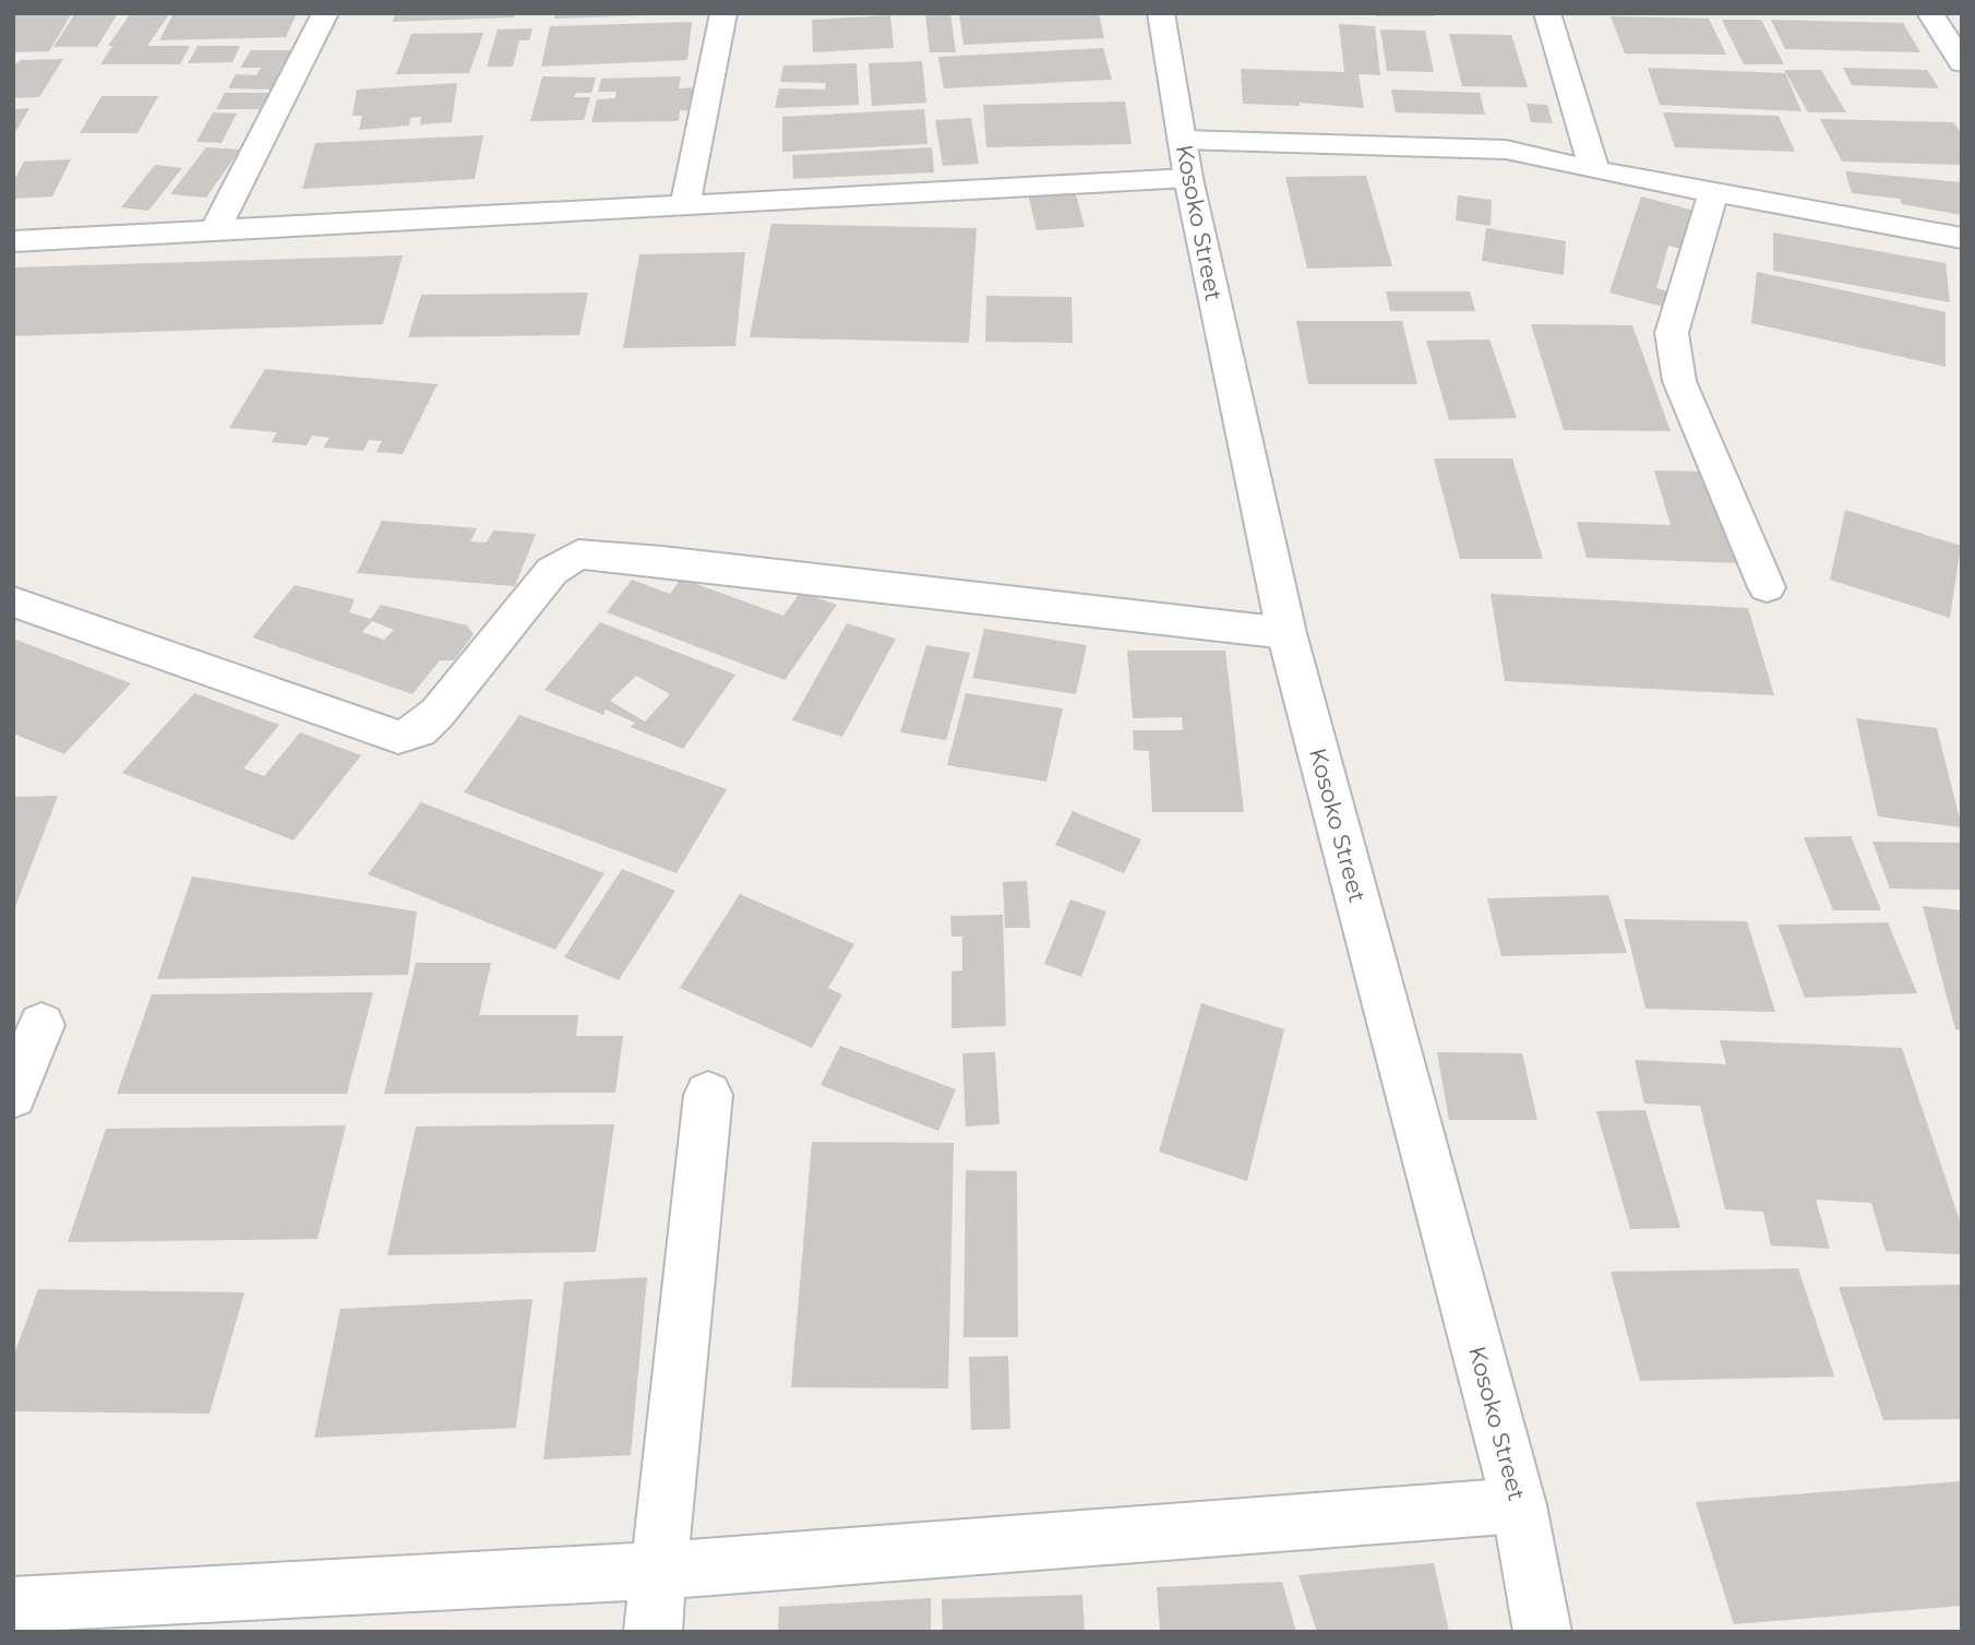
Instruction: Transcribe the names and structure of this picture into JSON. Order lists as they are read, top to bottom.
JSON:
{
  "streets": {
    "street": ["Kosoko Street"]
  }
}
